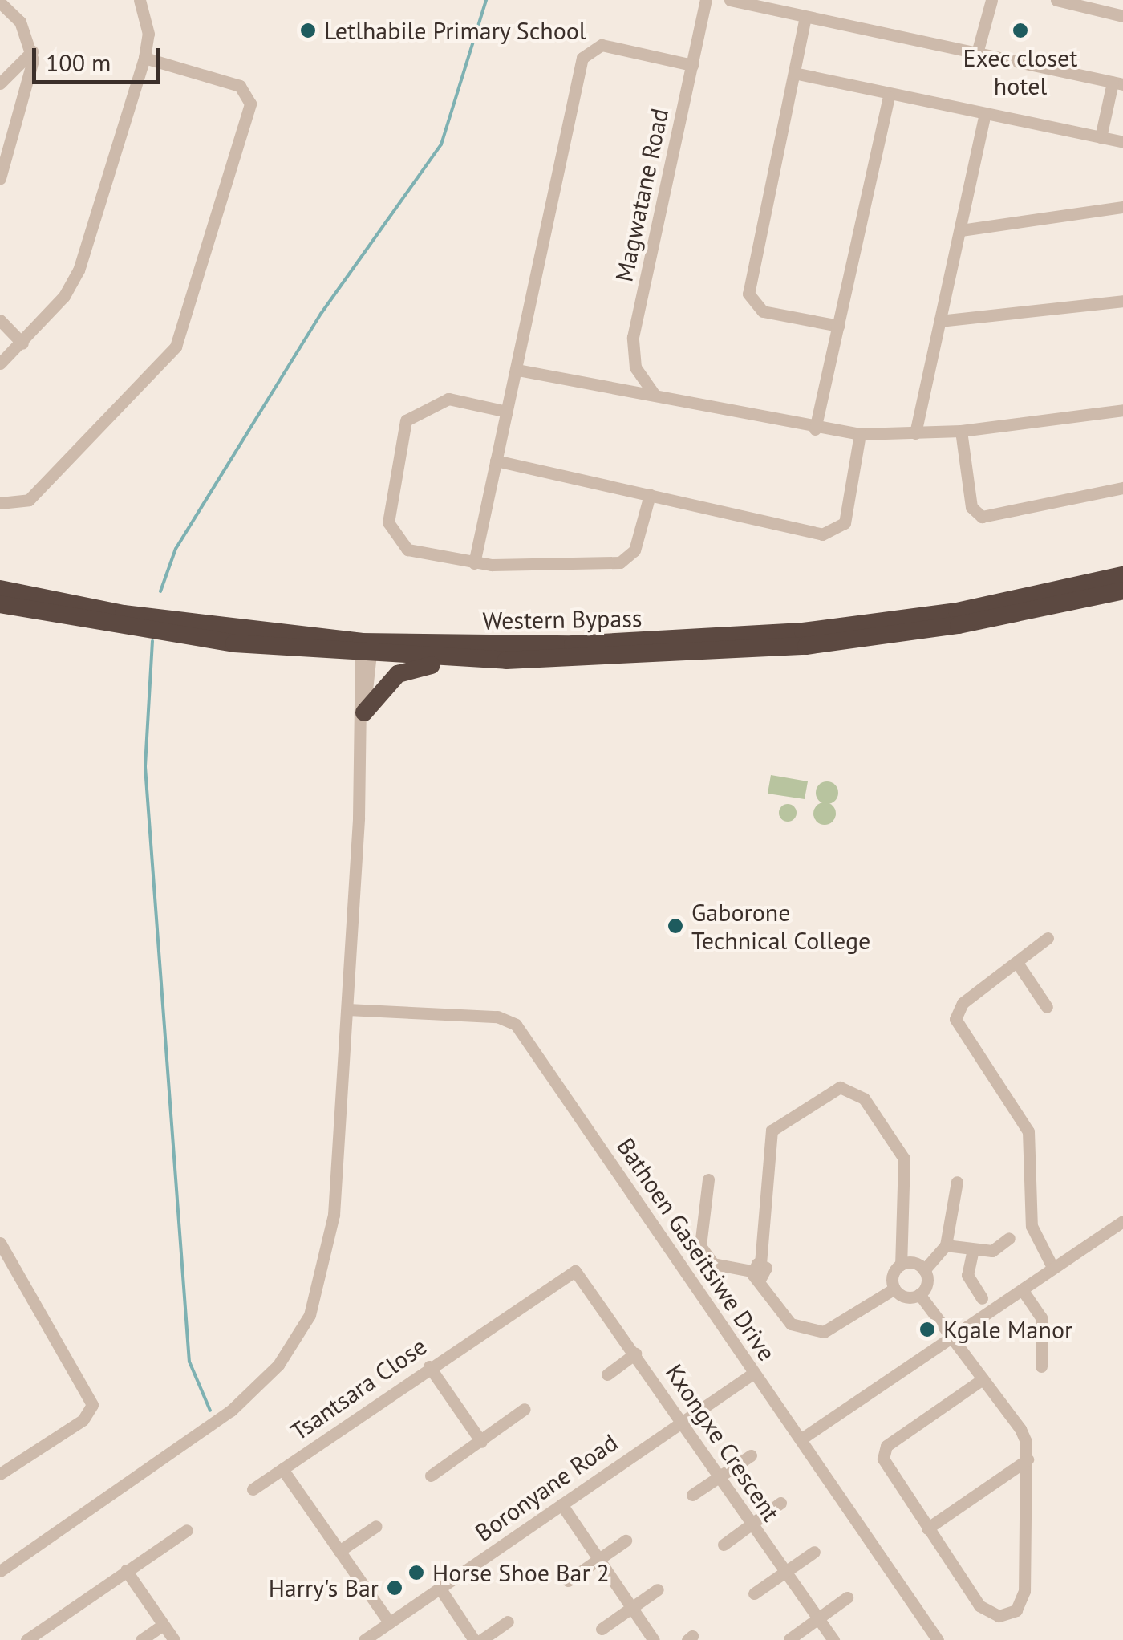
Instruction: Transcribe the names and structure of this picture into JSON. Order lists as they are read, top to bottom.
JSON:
{
  "streets": {
    "highway": ["Western Bypass"],
    "street": [
      "Magwatane Road",
      "Bathoen Gaseitsiwe Drive",
      "Tsantsara Close",
      "Kxongxe Crescent",
      "Boronyane Road"
    ]
  },
  "crossings": [
    ["Bathoen Gaseitsiwe Drive", "Boronyane Road"],
    ["Tsantsara Close", "Kxongxe Crescent"],
    ["Tsantsara Close", "Boronyane Road"],
    ["Kxongxe Crescent", "Boronyane Road"]
  ],
  "places": [
    "Letlhabile Primary School",
    "Exec closet hotel",
    "Gaborone Technical College",
    "Kgale Manor",
    "Horse Shoe Bar 2",
    "Harry's Bar"
  ],
  "scale_bar": "100 m"
}
